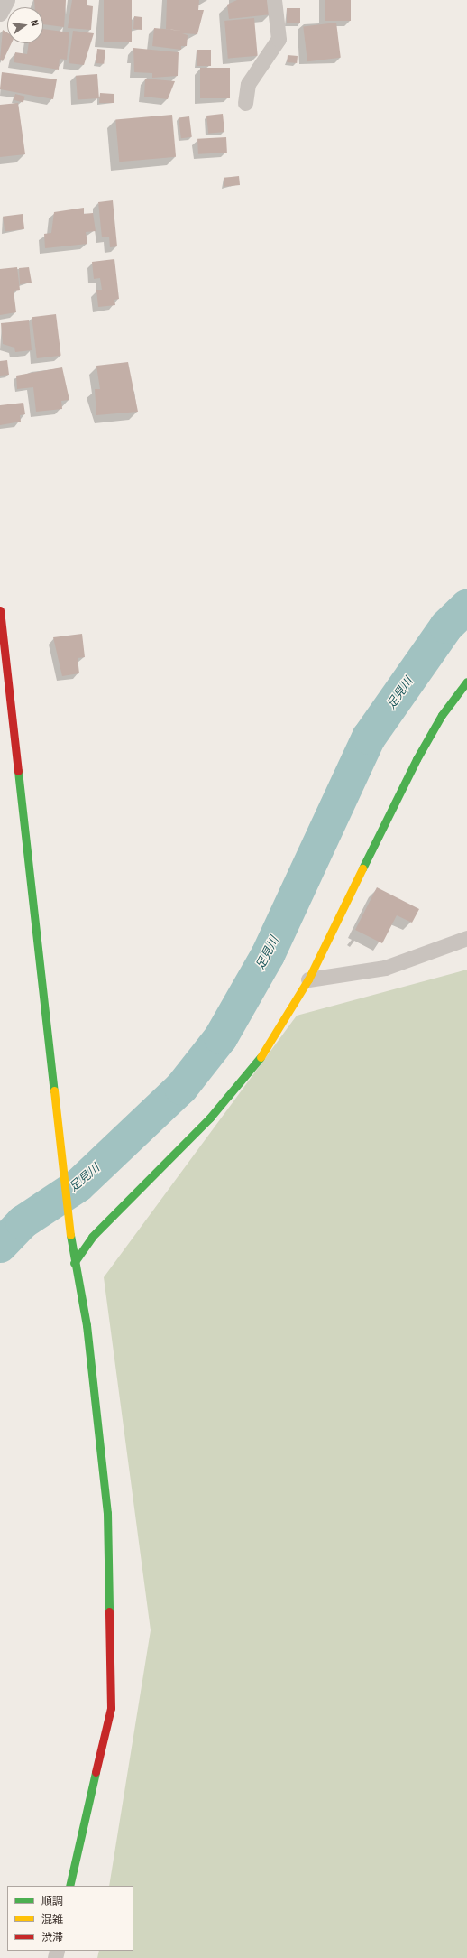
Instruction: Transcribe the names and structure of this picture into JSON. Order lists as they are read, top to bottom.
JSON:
{
  "water": ["足見川"],
  "legend": ["順調", "混雑", "渋滞"],
  "north": "right"
}
